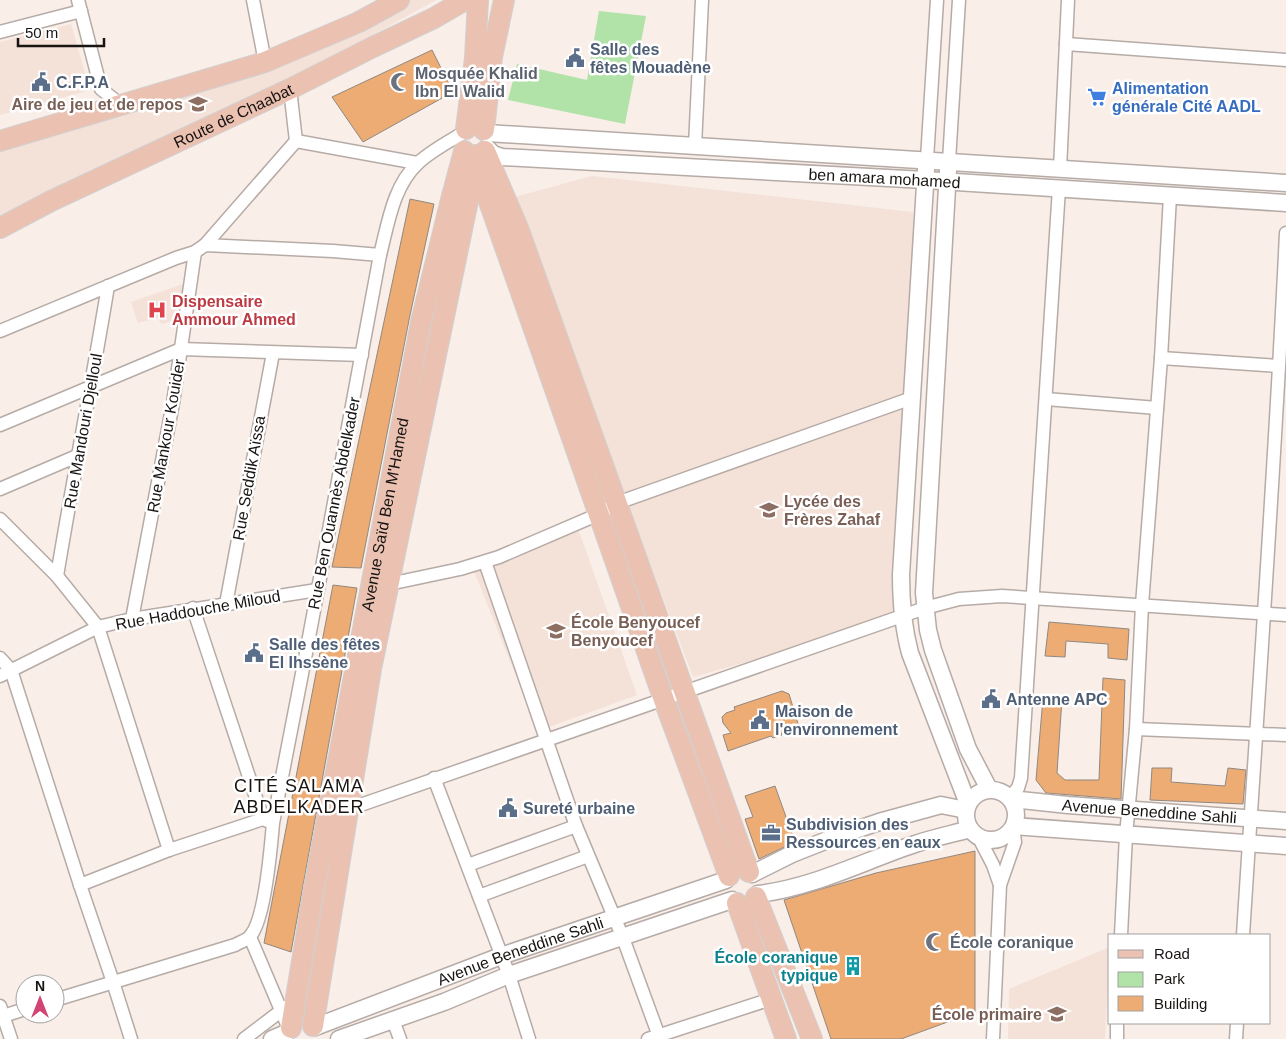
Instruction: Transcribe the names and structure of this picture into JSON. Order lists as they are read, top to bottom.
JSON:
{
  "streets": {
    "main road": ["Route de Chaabat", "Avenue Saïd Ben M'Hamed"],
    "street": [
      "ben amara mohamed",
      "Rue Mandouri Djelloul",
      "Rue Mankour Kouider",
      "Rue Seddik Aïssa",
      "Rue Ben Ouannès Abdelkader",
      "Rue Haddouche Miloud",
      "Avenue Beneddine Sahli"
    ]
  },
  "crossings": [
    ["ben amara mohamed", "Rue Ben Ouannès Abdelkader"],
    ["ben amara mohamed", "Avenue Saïd Ben M'Hamed"],
    ["Rue Mankour Kouider", "Rue Haddouche Miloud"],
    ["Rue Seddik Aïssa", "Rue Haddouche Miloud"],
    ["Rue Ben Ouannès Abdelkader", "Avenue Saïd Ben M'Hamed"],
    ["Rue Ben Ouannès Abdelkader", "Rue Haddouche Miloud"],
    ["Avenue Saïd Ben M'Hamed", "Avenue Beneddine Sahli"]
  ],
  "districts": ["CITÉ SALAMA ABDELKADER"],
  "places": {
    "public building": [
      "Salle des fêtes Mouadène",
      "C.F.P.A",
      "Salle des fêtes El Ihssène",
      "Antenne APC",
      "Maison de l'environnement",
      "Sureté urbaine"
    ],
    "mosque": ["Mosquée Khalid Ibn El Walid", "École coranique"],
    "supermarket": ["Alimentation générale Cité AADL"],
    "school or university": [
      "Aire de jeu et de repos",
      "Lycée des Frères Zahaf",
      "École Benyoucef Benyoucef",
      "École primaire"
    ],
    "hospital": ["Dispensaire Ammour Ahmed"],
    "office": ["Subdivision des Ressources en eaux"],
    "building": ["École coranique typique"]
  },
  "legend": ["Road", "Park", "Building"],
  "scale_bar": "50 m",
  "north": "top"
}
